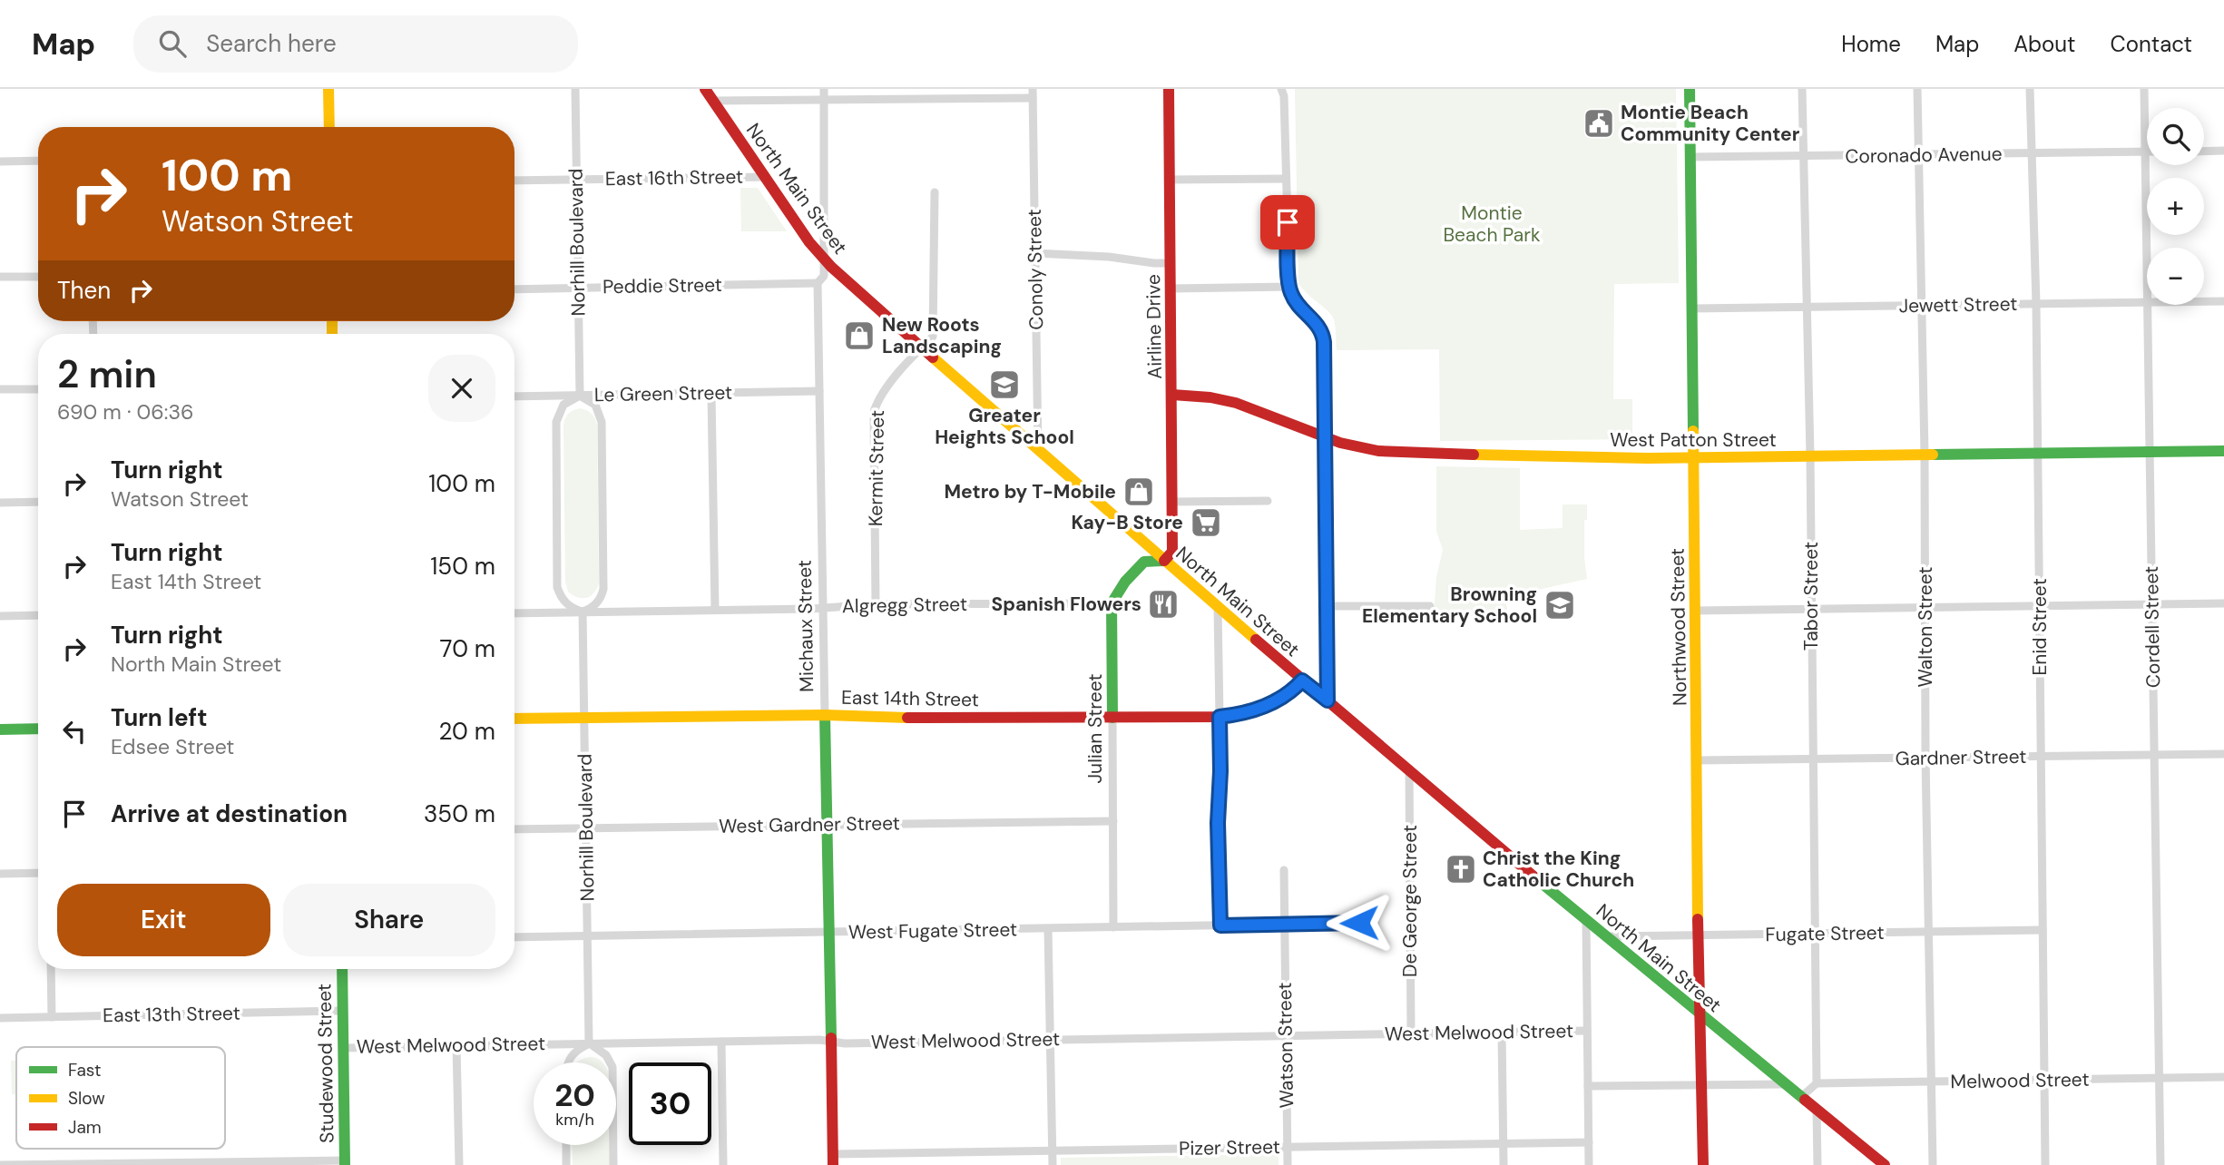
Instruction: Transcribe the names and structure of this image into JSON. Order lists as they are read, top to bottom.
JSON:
{
  "streets": {
    "street": [
      "Coronado Avenue",
      "East 16th Street",
      "North Main Street",
      "Norhill Boulevard",
      "Conoly Street",
      "Peddie Street",
      "Jewett Street",
      "Airline Drive",
      "Le Green Street",
      "West Patton Street",
      "Kermit Street",
      "Tabor Street",
      "Algregg Street",
      "Michaux Street",
      "Northwood Street",
      "Walton Street",
      "Enid Street",
      "Cordell Street",
      "East 14th Street",
      "Julian Street",
      "Gardner Street",
      "West Gardner Street",
      "De George Street",
      "West Fugate Street",
      "Fugate Street",
      "East 13th Street",
      "West Melwood Street",
      "Watson Street",
      "Studewood Street",
      "Melwood Street",
      "Pizer Street"
    ]
  },
  "crossings": [
    ["Coronado Avenue", "Tabor Street"],
    ["Coronado Avenue", "Northwood Street"],
    ["Coronado Avenue", "Walton Street"],
    ["Coronado Avenue", "Enid Street"],
    ["Coronado Avenue", "Cordell Street"],
    ["East 16th Street", "North Main Street"],
    ["East 16th Street", "Norhill Boulevard"],
    ["North Main Street", "Conoly Street"],
    ["North Main Street", "Airline Drive"],
    ["North Main Street", "Kermit Street"],
    ["North Main Street", "Michaux Street"],
    ["North Main Street", "Northwood Street"],
    ["North Main Street", "East 14th Street"],
    ["North Main Street", "De George Street"],
    ["North Main Street", "Fugate Street"],
    ["Norhill Boulevard", "Peddie Street"],
    ["Norhill Boulevard", "Le Green Street"],
    ["Norhill Boulevard", "Algregg Street"],
    ["Norhill Boulevard", "East 14th Street"],
    ["Norhill Boulevard", "West Gardner Street"],
    ["Norhill Boulevard", "West Fugate Street"],
    ["Norhill Boulevard", "West Melwood Street"],
    ["Peddie Street", "Michaux Street"],
    ["Jewett Street", "Tabor Street"],
    ["Jewett Street", "Northwood Street"],
    ["Jewett Street", "Walton Street"],
    ["Jewett Street", "Enid Street"],
    ["Airline Drive", "West Patton Street"],
    ["Le Green Street", "Michaux Street"],
    ["West Patton Street", "Tabor Street"],
    ["West Patton Street", "Northwood Street"],
    ["West Patton Street", "Walton Street"],
    ["West Patton Street", "Enid Street"],
    ["West Patton Street", "Cordell Street"],
    ["Kermit Street", "Algregg Street"],
    ["Tabor Street", "Gardner Street"],
    ["Tabor Street", "Fugate Street"],
    ["Tabor Street", "Melwood Street"],
    ["Algregg Street", "Michaux Street"],
    ["Algregg Street", "Julian Street"],
    ["Michaux Street", "East 14th Street"],
    ["Michaux Street", "West Gardner Street"],
    ["Michaux Street", "West Fugate Street"],
    ["Michaux Street", "West Melwood Street"],
    ["Michaux Street", "Pizer Street"],
    ["Northwood Street", "Gardner Street"],
    ["Northwood Street", "Fugate Street"],
    ["Walton Street", "Gardner Street"],
    ["Walton Street", "Fugate Street"],
    ["Walton Street", "Melwood Street"],
    ["Enid Street", "Gardner Street"],
    ["Enid Street", "Fugate Street"],
    ["Enid Street", "Melwood Street"],
    ["Cordell Street", "Gardner Street"],
    ["Cordell Street", "Melwood Street"],
    ["East 14th Street", "Julian Street"],
    ["Julian Street", "West Gardner Street"],
    ["Julian Street", "West Fugate Street"],
    ["De George Street", "West Melwood Street"],
    ["West Fugate Street", "Watson Street"],
    ["East 13th Street", "Studewood Street"],
    ["West Melwood Street", "Watson Street"],
    ["West Melwood Street", "Studewood Street"],
    ["Watson Street", "Pizer Street"]
  ],
  "parks": ["Montie Beach Park"],
  "places": {
    "public building": ["Montie Beach Community Center"],
    "shop": ["New Roots Landscaping", "Metro by T-Mobile"],
    "school or university": ["Greater Heights School", "Browning Elementary School"],
    "supermarket": ["Kay-B Store"],
    "restaurant": ["Spanish Flowers"],
    "church": ["Christ the King Catholic Church"]
  },
  "legend": ["Fast", "Slow", "Jam"],
  "page": {
    "header": "Map",
    "search": "Search here",
    "nav": [
      "Home",
      "Map",
      "About",
      "Contact"
    ],
    "map_buttons": ["+", "−"],
    "turn": ["100 m", "Watson Street"],
    "then": "Then",
    "heading": ["2 min", "690 m · 06:36"],
    "list": [
      {
        "name": "Turn right",
        "note": "Watson Street",
        "value": "100 m"
      },
      {
        "name": "Turn right",
        "note": "East 14th Street",
        "value": "150 m"
      },
      {
        "name": "Turn right",
        "note": "North Main Street",
        "value": "70 m"
      },
      {
        "name": "Turn left",
        "note": "Edsee Street",
        "value": "20 m"
      },
      {
        "name": "Arrive at destination",
        "value": "350 m"
      }
    ],
    "buttons": ["Exit", "Share"],
    "speed": "20 km/h",
    "limit": "30"
  }
}
